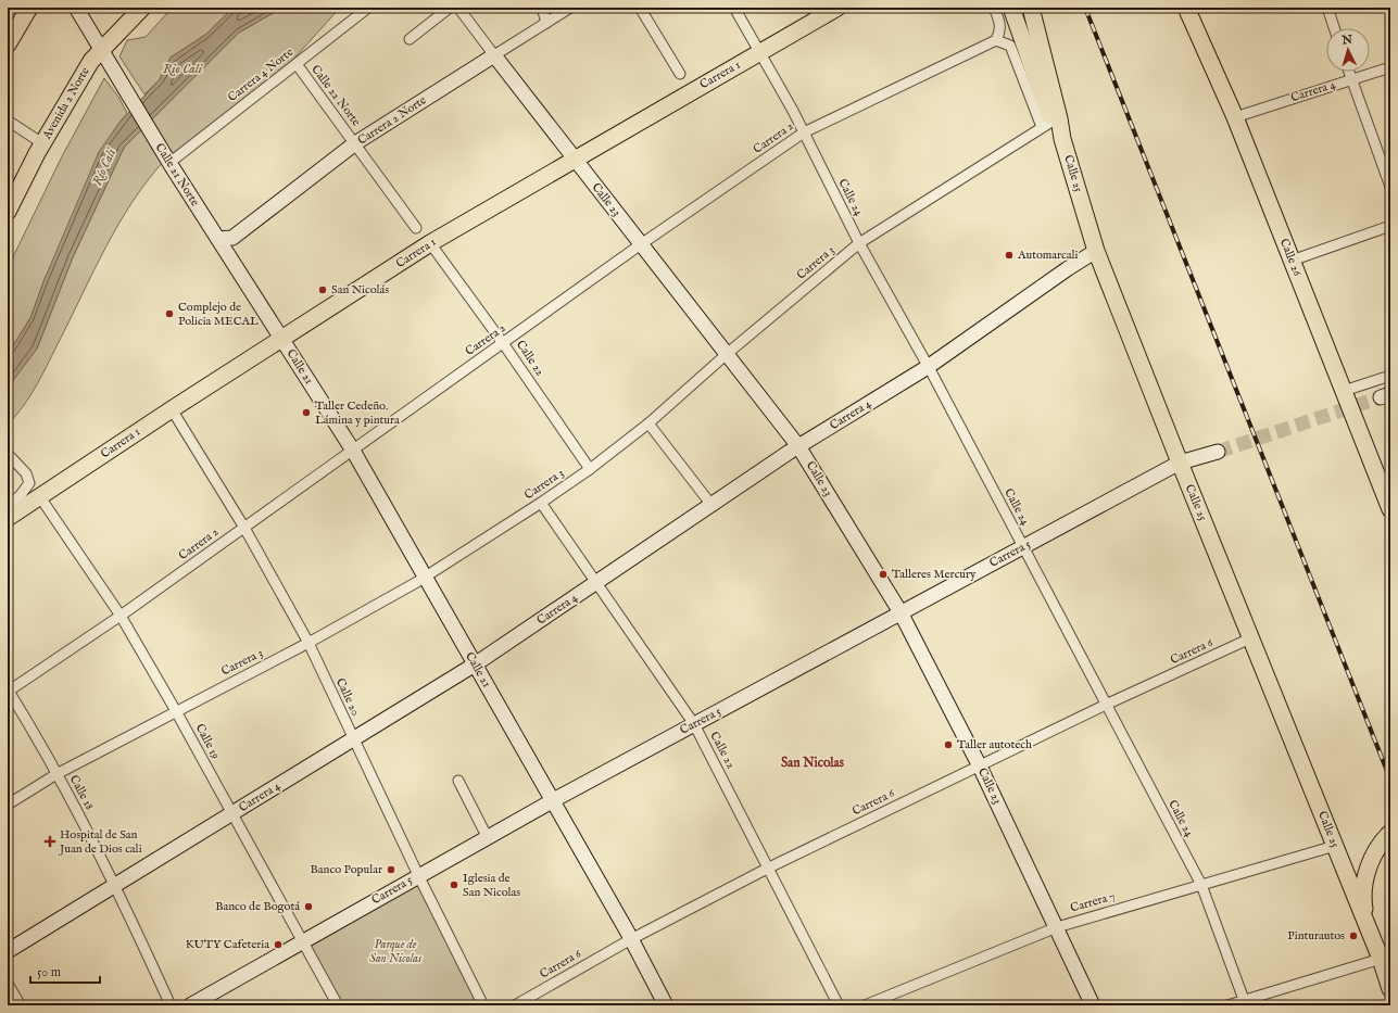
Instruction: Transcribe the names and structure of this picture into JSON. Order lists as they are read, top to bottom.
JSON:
{
  "streets": {
    "main road": [
      "Carrera 1",
      "Carrera 4",
      "Avenida 2 Norte",
      "Carrera 2 Norte",
      "Calle 25",
      "Calle 21 Norte",
      "Calle 23",
      "Calle 26",
      "Calle 21",
      "Carrera 5"
    ],
    "street": [
      "Carrera 4 Norte",
      "Calle 22 Norte",
      "Carrera 2",
      "Calle 24",
      "Carrera 3",
      "Calle 22",
      "Carrera 6",
      "Calle 20",
      "Calle 19",
      "Calle 18",
      "Carrera 7"
    ]
  },
  "crossings": [
    ["Carrera 4 Norte", "Calle 22 Norte"],
    ["Carrera 4 Norte", "Calle 21 Norte"],
    ["Carrera 1", "Calle 21 Norte"],
    ["Carrera 1", "Calle 24"],
    ["Carrera 1", "Calle 23"],
    ["Carrera 1", "Calle 22"],
    ["Carrera 1", "Calle 21"],
    ["Carrera 1", "Calle 20"],
    ["Carrera 1", "Calle 19"],
    ["Carrera 4", "Calle 25"],
    ["Carrera 4", "Calle 24"],
    ["Carrera 4", "Calle 23"],
    ["Carrera 4", "Calle 26"],
    ["Carrera 4", "Calle 22"],
    ["Carrera 4", "Calle 21"],
    ["Carrera 4", "Calle 20"],
    ["Carrera 4", "Calle 19"],
    ["Carrera 4", "Calle 18"],
    ["Calle 22 Norte", "Carrera 2 Norte"],
    ["Avenida 2 Norte", "Calle 21 Norte"],
    ["Carrera 2 Norte", "Calle 21 Norte"],
    ["Carrera 2 Norte", "Calle 23"],
    ["Carrera 2", "Calle 24"],
    ["Carrera 2", "Calle 23"],
    ["Carrera 2", "Calle 22"],
    ["Carrera 2", "Calle 21"],
    ["Carrera 2", "Calle 20"],
    ["Carrera 2", "Calle 19"],
    ["Carrera 2", "Calle 18"],
    ["Calle 25", "Carrera 5"],
    ["Calle 25", "Carrera 6"],
    ["Calle 25", "Carrera 7"],
    ["Calle 21 Norte", "Calle 21"],
    ["Calle 24", "Carrera 3"],
    ["Calle 24", "Carrera 5"],
    ["Calle 24", "Carrera 6"],
    ["Calle 24", "Carrera 7"],
    ["Calle 23", "Carrera 3"],
    ["Calle 23", "Carrera 5"],
    ["Calle 23", "Carrera 6"],
    ["Calle 23", "Carrera 7"],
    ["Carrera 3", "Calle 22"],
    ["Carrera 3", "Calle 21"],
    ["Carrera 3", "Calle 20"],
    ["Carrera 3", "Calle 19"],
    ["Carrera 3", "Calle 18"],
    ["Calle 22", "Carrera 5"],
    ["Calle 22", "Carrera 6"],
    ["Calle 21", "Carrera 5"],
    ["Calle 21", "Carrera 6"],
    ["Carrera 5", "Calle 20"],
    ["Carrera 5", "Calle 19"]
  ],
  "districts": ["San Nicolas"],
  "water": ["Rio Cali", "Río Cali"],
  "parks": ["Parque de San Nicolas"],
  "places": {
    "other": [
      "Automarcali",
      "San Nicolás",
      "Complejo de Policia MECAL",
      "Taller Cedeño. Lámina y pintura",
      "Talleres Mercury",
      "Taller autotech",
      "Banco Popular",
      "Iglesia de San Nicolas",
      "Banco de Bogotá",
      "Pinturautos",
      "KUTY Cafeteria"
    ],
    "health": ["Hospital de San Juan de Dios cali"]
  },
  "scale_bar": "50 m",
  "north": "top"
}
